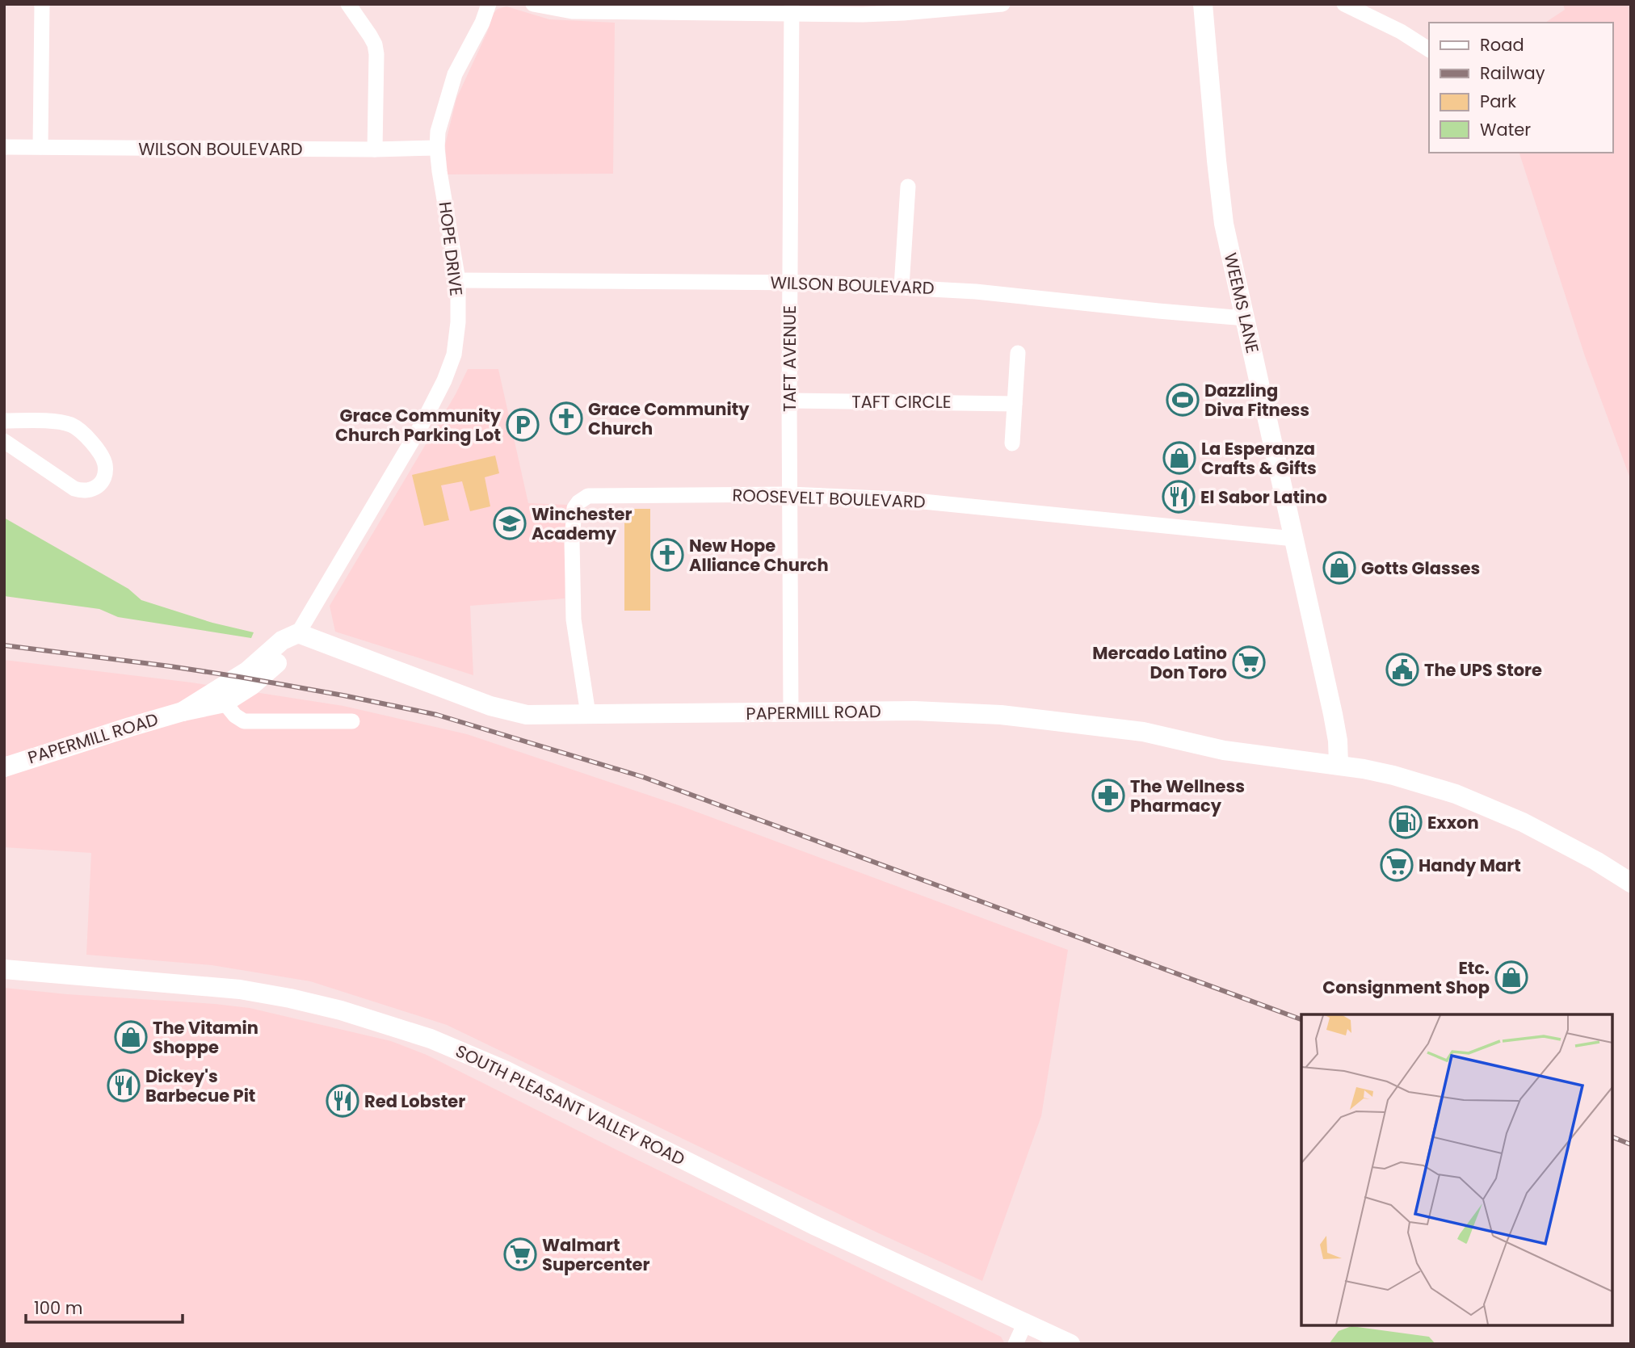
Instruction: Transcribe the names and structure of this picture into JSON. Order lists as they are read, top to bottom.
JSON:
{
  "streets": {
    "main road": ["WEEMS LANE", "PAPERMILL ROAD", "SOUTH PLEASANT VALLEY ROAD"],
    "street": [
      "WILSON BOULEVARD",
      "HOPE DRIVE",
      "TAFT AVENUE",
      "TAFT CIRCLE",
      "ROOSEVELT BOULEVARD"
    ]
  },
  "crossings": [
    ["WILSON BOULEVARD", "HOPE DRIVE"],
    ["WILSON BOULEVARD", "WEEMS LANE"],
    ["WILSON BOULEVARD", "TAFT AVENUE"],
    ["HOPE DRIVE", "PAPERMILL ROAD"],
    ["WEEMS LANE", "ROOSEVELT BOULEVARD"],
    ["WEEMS LANE", "PAPERMILL ROAD"],
    ["TAFT AVENUE", "TAFT CIRCLE"],
    ["TAFT AVENUE", "ROOSEVELT BOULEVARD"],
    ["TAFT AVENUE", "PAPERMILL ROAD"],
    ["ROOSEVELT BOULEVARD", "PAPERMILL ROAD"]
  ],
  "places": {
    "sports": ["Dazzling Diva Fitness"],
    "church": ["Grace Community Church", "New Hope Alliance Church"],
    "parking": ["Grace Community Church Parking Lot"],
    "shop": [
      "La Esperanza Crafts & Gifts",
      "Gotts Glasses",
      "Etc. Consignment Shop",
      "The Vitamin Shoppe"
    ],
    "restaurant": ["El Sabor Latino", "Dickey's Barbecue Pit", "Red Lobster"],
    "school or university": ["Winchester Academy"],
    "supermarket": ["Mercado Latino Don Toro", "Handy Mart", "Walmart Supercenter"],
    "public building": ["The UPS Store"],
    "pharmacy": ["The Wellness Pharmacy"],
    "fuel station": ["Exxon"]
  },
  "legend": [
    "Road",
    "Railway",
    "Park",
    "Water"
  ],
  "scale_bar": "100 m"
}
